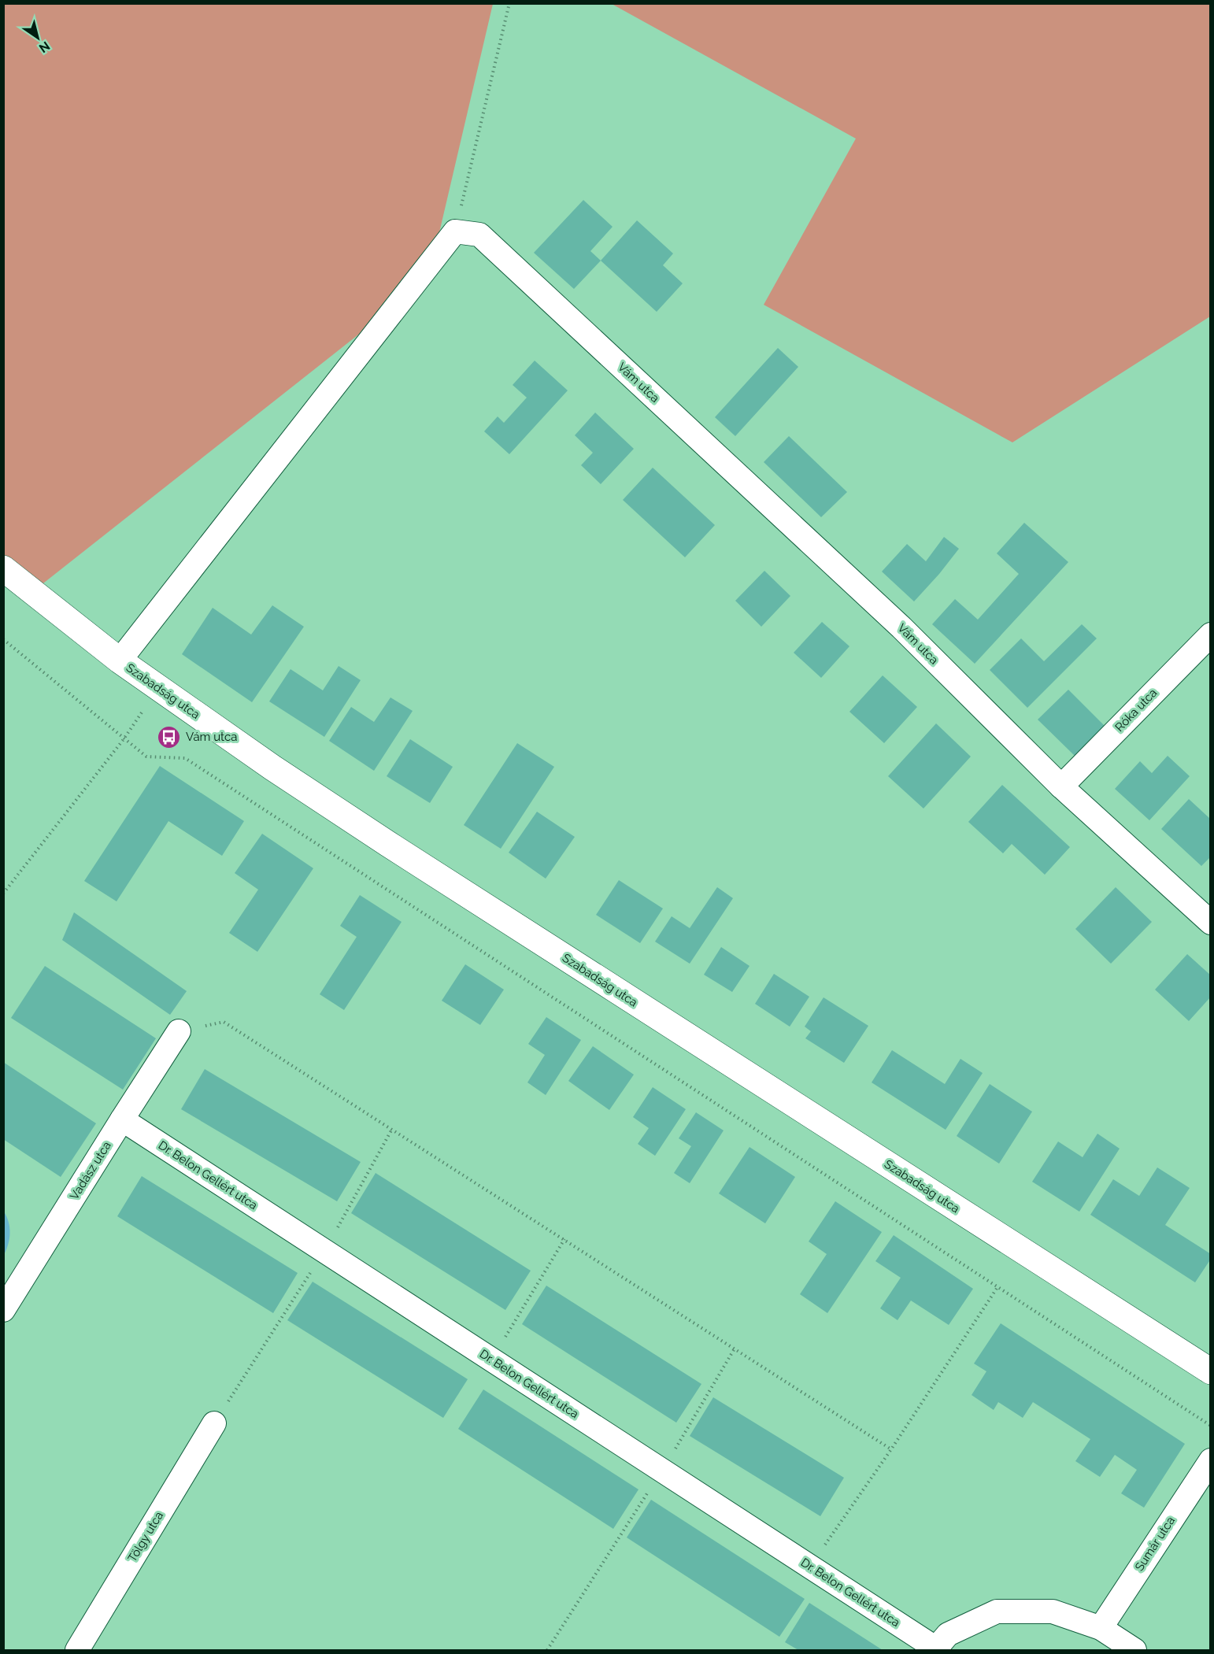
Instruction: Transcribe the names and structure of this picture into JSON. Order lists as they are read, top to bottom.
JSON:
{
  "streets": {
    "main road": ["Szabadság utca"],
    "street": [
      "Vám utca",
      "Róka utca",
      "Vadász utca",
      "Dr. Belon Gellért utca",
      "Tölgy utca",
      "Sumár utca"
    ]
  },
  "crossings": [
    ["Vám utca", "Róka utca"],
    ["Vadász utca", "Dr. Belon Gellért utca"]
  ],
  "places": {
    "bus stop": ["Vám utca"]
  },
  "north": "bottom right"
}
